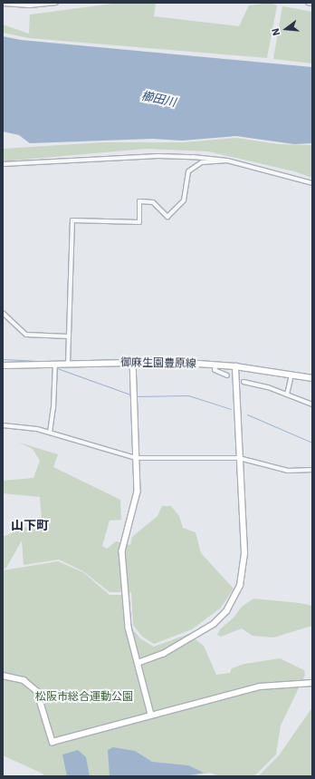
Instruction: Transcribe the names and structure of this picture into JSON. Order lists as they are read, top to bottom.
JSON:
{
  "streets": {
    "street": ["御麻生園豊原線"]
  },
  "districts": ["山下町"],
  "water": ["櫛田川"],
  "parks": ["松阪市総合運動公園"],
  "north": "left"
}
